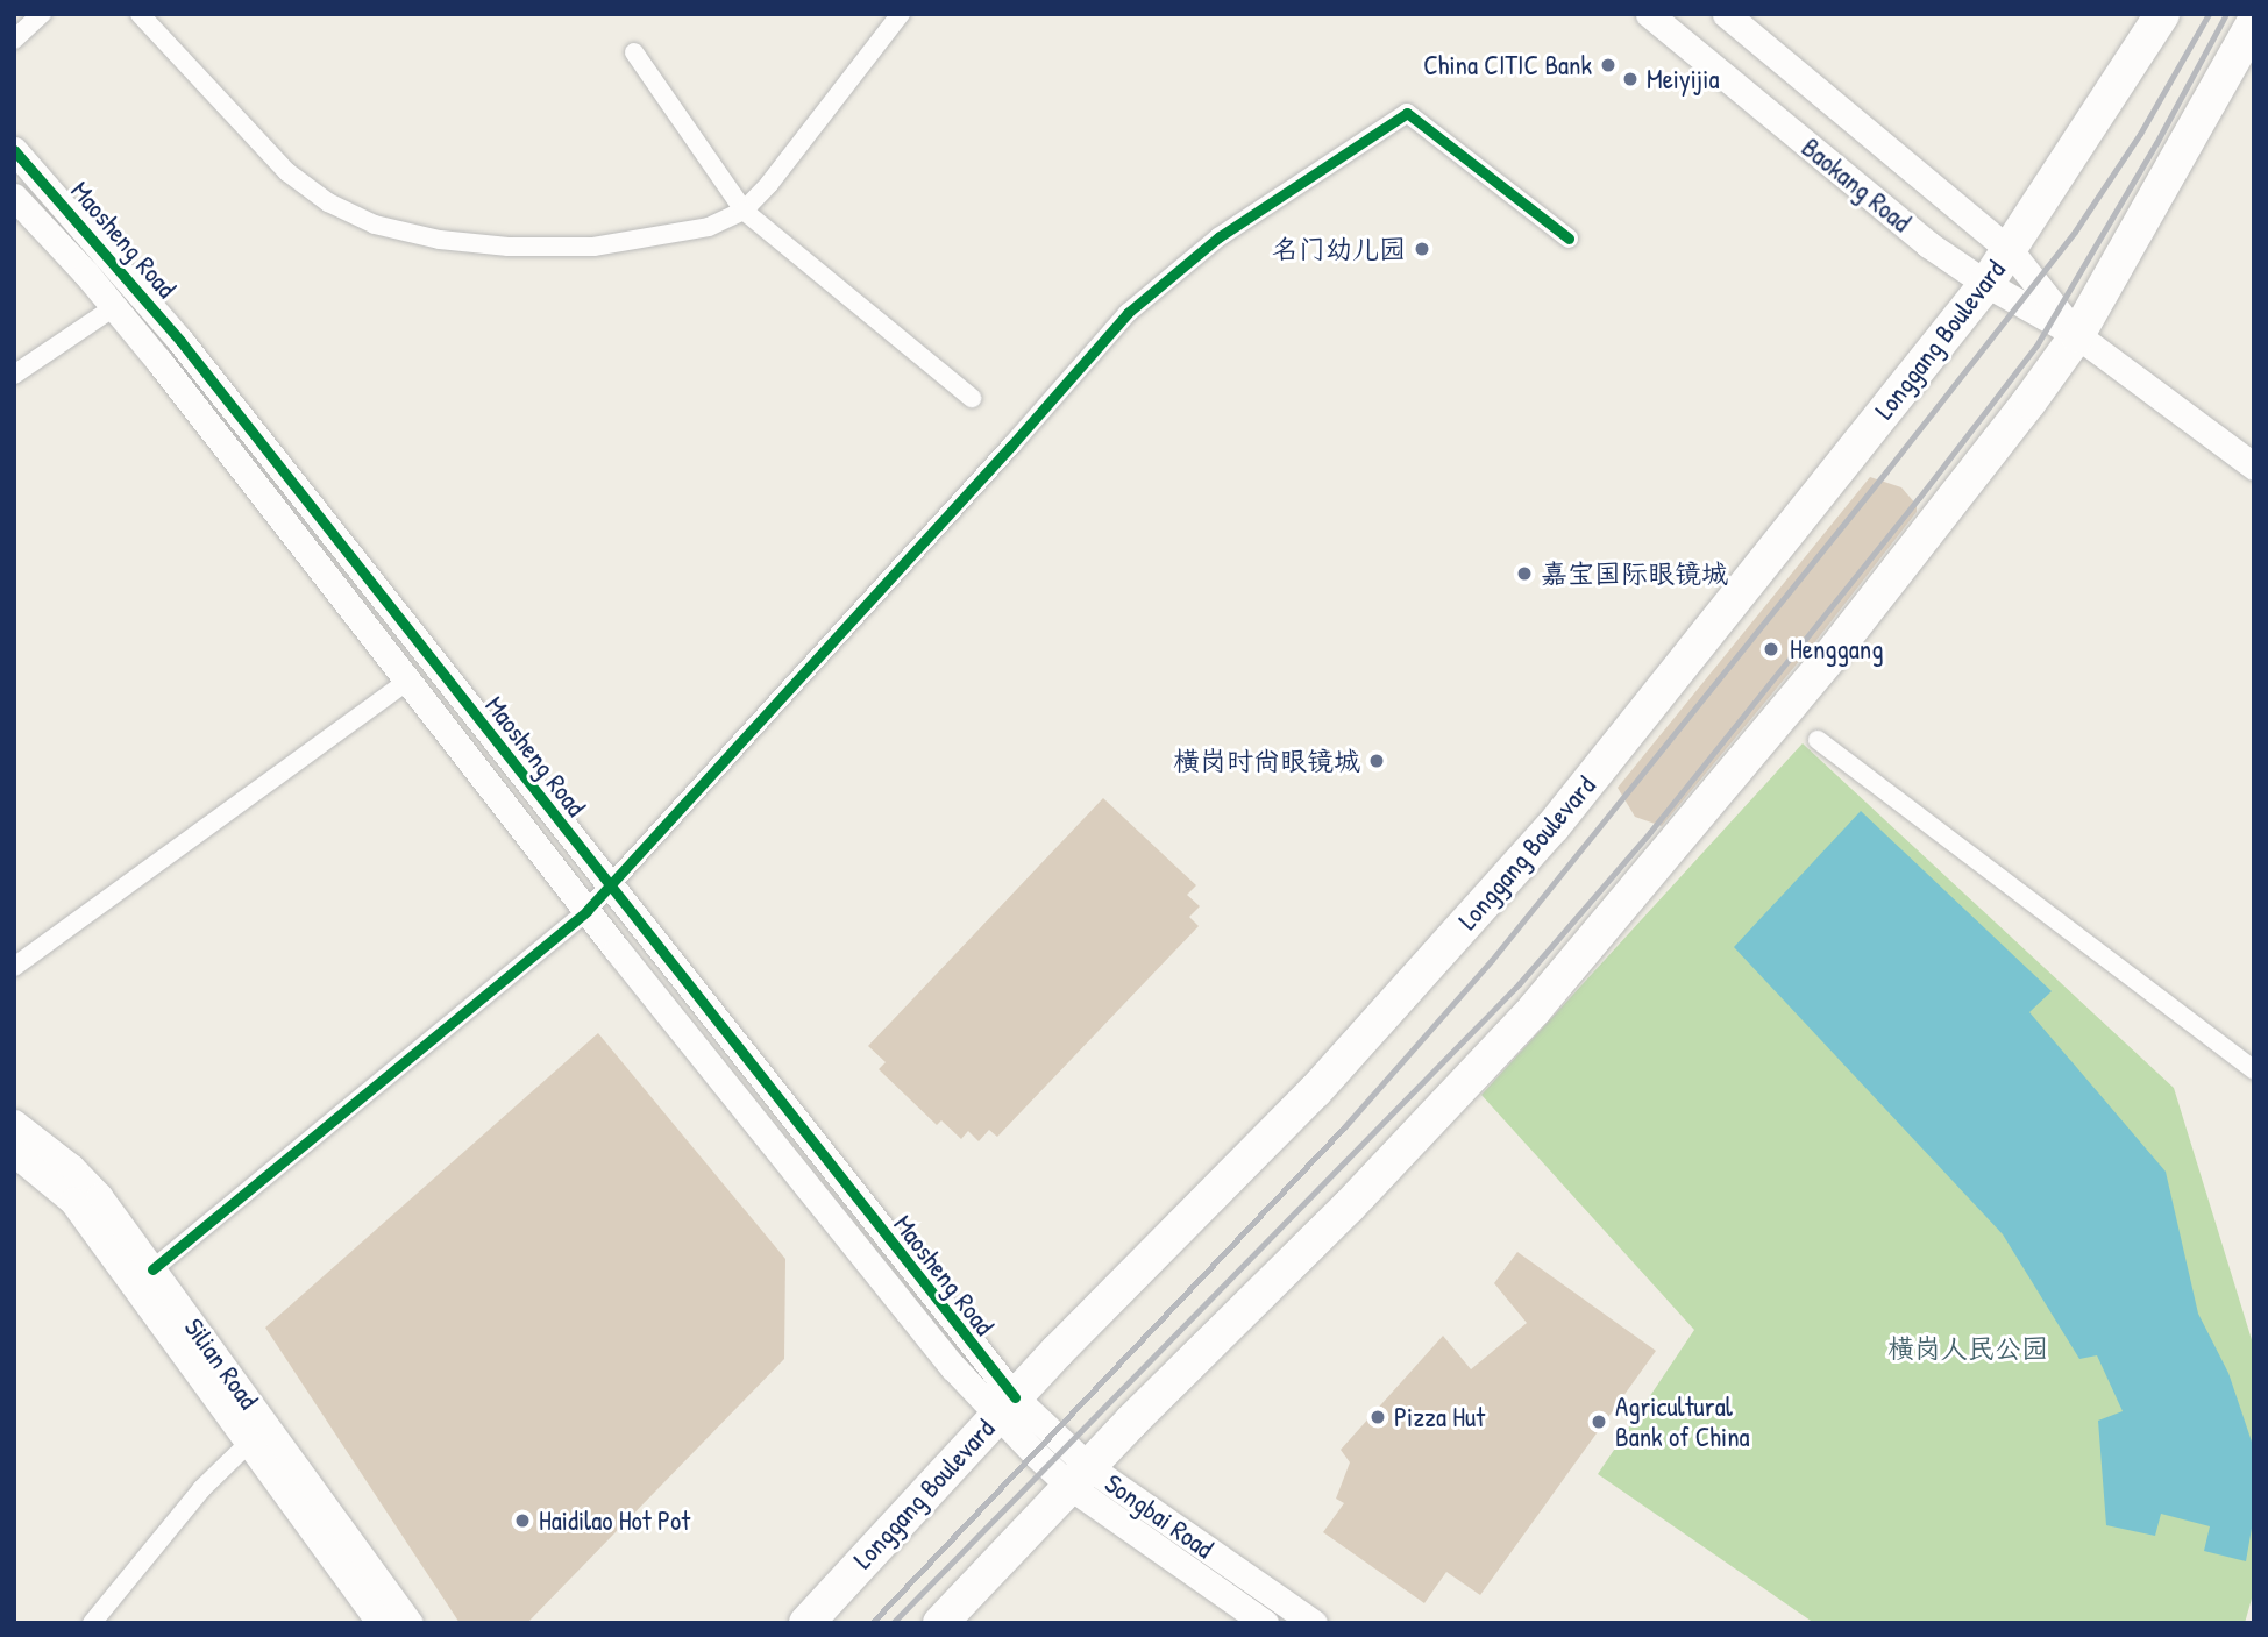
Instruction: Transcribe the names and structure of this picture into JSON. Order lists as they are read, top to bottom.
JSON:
{
  "streets": {
    "highway": ["Longgang Boulevard"],
    "street": [
      "Baokang Road",
      "Maosheng Road",
      "Silian Road",
      "Songbai Road"
    ]
  },
  "crossings": [
    ["Baokang Road", "Longgang Boulevard"],
    ["Maosheng Road", "Longgang Boulevard"],
    ["Maosheng Road", "Songbai Road"],
    ["Longgang Boulevard", "Songbai Road"]
  ],
  "parks": ["横岗人民公园"],
  "places": [
    "China CITIC Bank",
    "Meiyijia",
    "名门幼儿园",
    "嘉宝国际眼镜城",
    "Henggang",
    "横岗时尚眼镜城",
    "Pizza Hut",
    "Agricultural Bank of China",
    "Haidilao Hot Pot"
  ]
}
